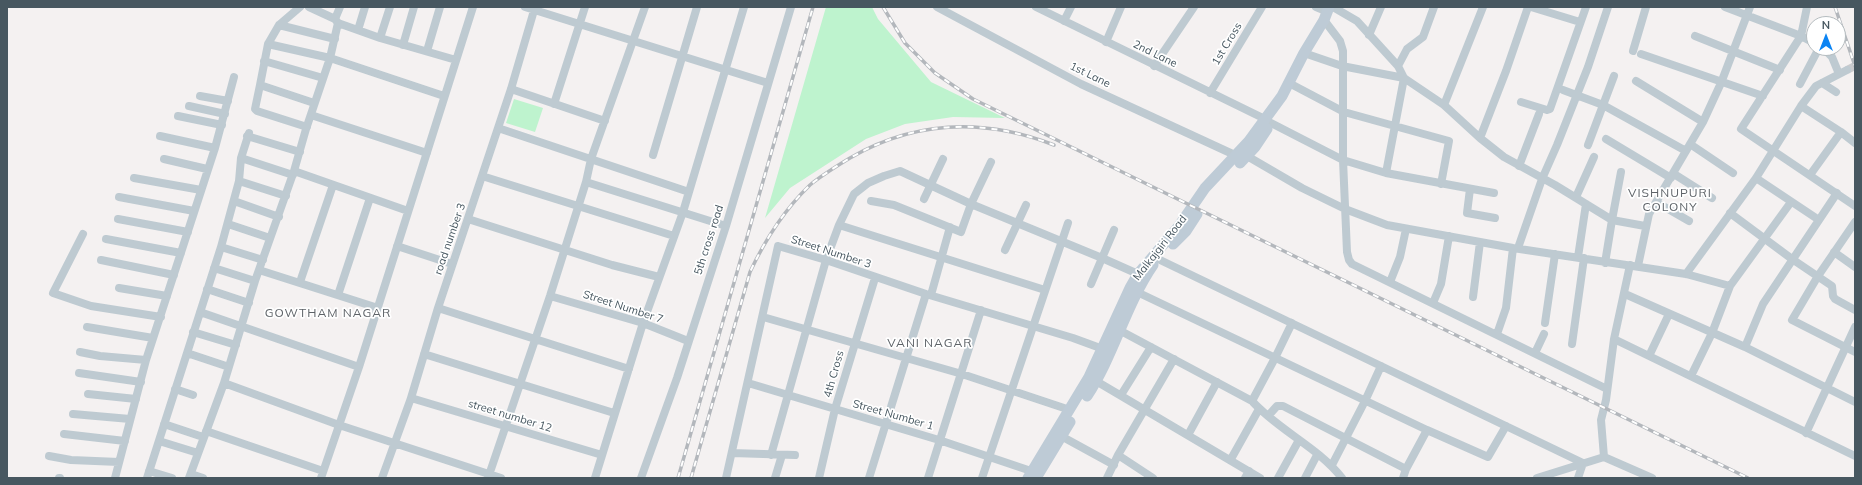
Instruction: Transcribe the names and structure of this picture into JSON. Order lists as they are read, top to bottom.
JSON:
{
  "streets": {
    "main road": ["Malkajgiri Road"],
    "street": [
      "1st Cross",
      "2nd Lane",
      "1st Lane",
      "road number 3",
      "5th cross road",
      "Street Number 3",
      "Street Number 7",
      "4th Cross",
      "Street Number 1",
      "street number 12"
    ]
  },
  "crossings": [
    ["1st Cross", "2nd Lane"],
    ["2nd Lane", "Malkajgiri Road"],
    ["1st Lane", "Malkajgiri Road"],
    ["road number 3", "street number 12"],
    ["5th cross road", "Street Number 7"],
    ["Malkajgiri Road", "Street Number 3"],
    ["Malkajgiri Road", "Street Number 1"],
    ["Street Number 3", "4th Cross"],
    ["Street Number 3", "Street Number 1"],
    ["4th Cross", "Street Number 1"]
  ],
  "districts": ["VISHNUPURI COLONY", "GOWTHAM NAGAR", "VANI NAGAR"],
  "north": "top"
}
